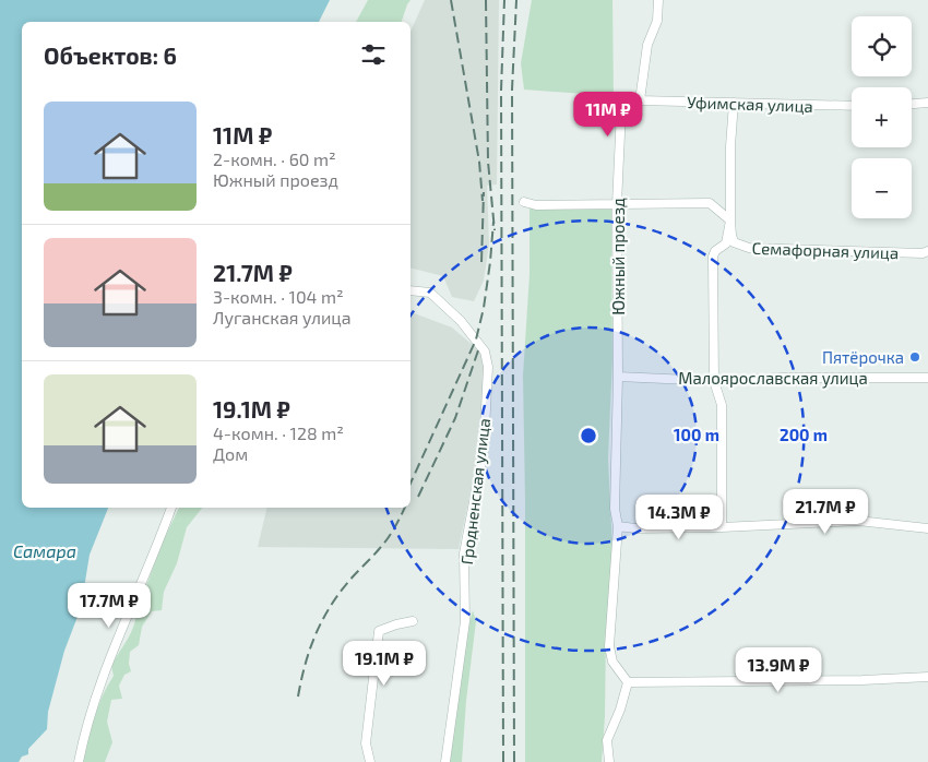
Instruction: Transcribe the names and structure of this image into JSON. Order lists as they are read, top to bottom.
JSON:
{
  "streets": {
    "street": [
      "Уфимская улица",
      "Семафорная улица",
      "Южный проезд",
      "Малоярославская улица",
      "Гродненская улица"
    ]
  },
  "crossings": [
    ["Уфимская улица", "Южный проезд"],
    ["Южный проезд", "Малоярославская улица"]
  ],
  "water": ["Самара"],
  "places": ["Пятёрочка"],
  "page": {
    "map_buttons": ["+", "−"],
    "heading": "Объектов: 6",
    "list": [
      {
        "name": "11M ₽",
        "note": "2-комн. · 60 m² · Южный проезд"
      },
      {
        "name": "21.7M ₽",
        "note": "3-комн. · 104 m² · Луганская улица"
      },
      {
        "name": "19.1M ₽",
        "note": "4-комн. · 128 m² · Дом"
      }
    ],
    "price": [
      "11M ₽",
      "21.7M ₽",
      "14.3M ₽",
      "17.7M ₽",
      "19.1M ₽",
      "13.9M ₽"
    ]
  },
  "rings": ["100 m", "200 m"]
}
